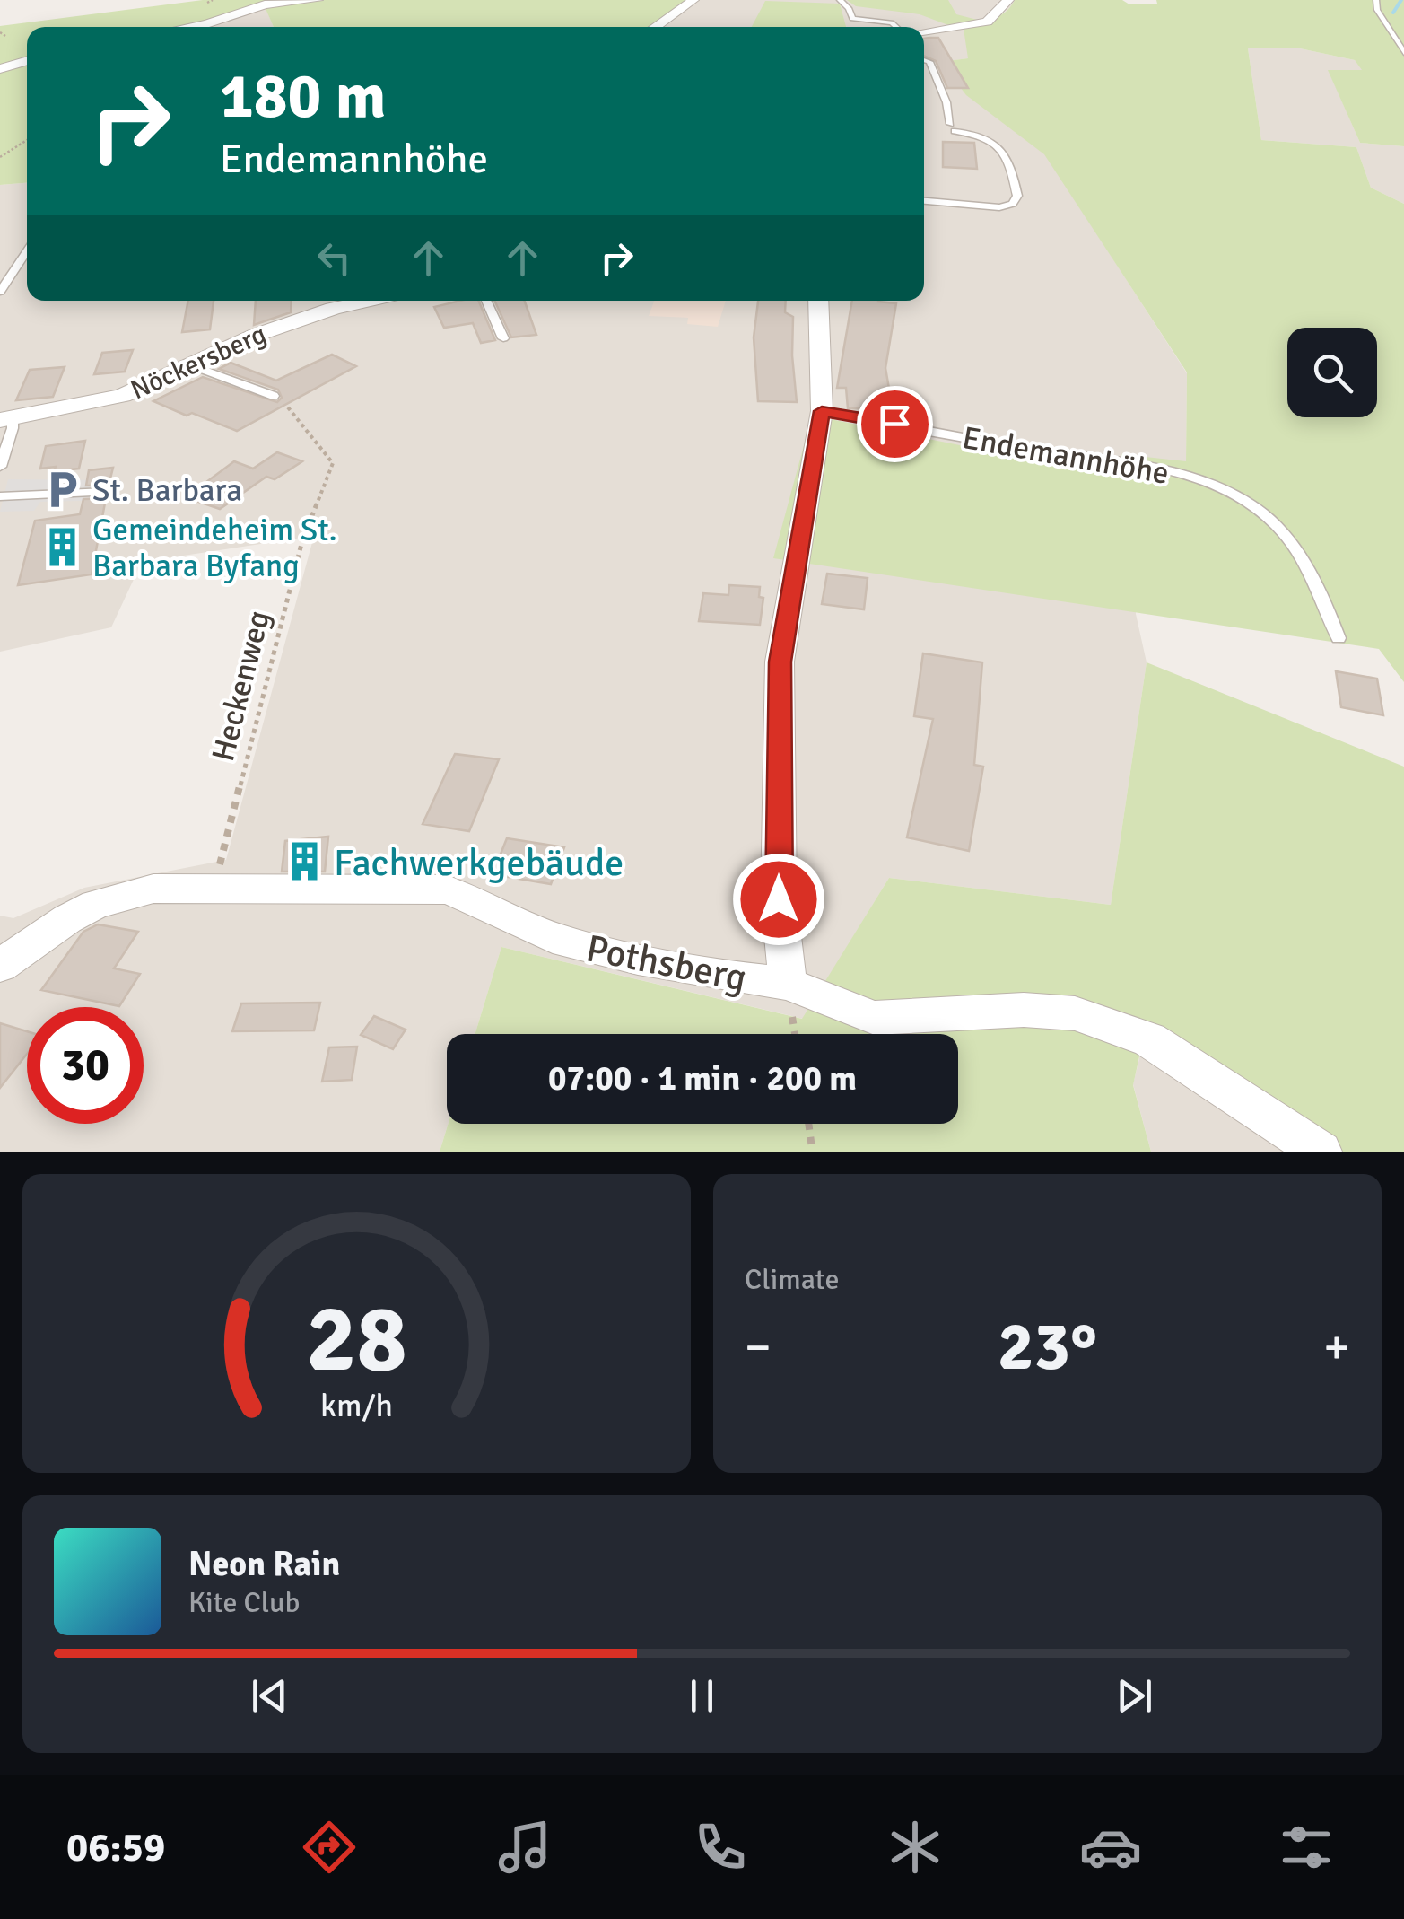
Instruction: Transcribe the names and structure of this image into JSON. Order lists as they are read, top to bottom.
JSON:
{
  "streets": {
    "street": ["Nöckersberg", "Pothsberg"],
    "lane": ["Endemannhöhe"],
    "path": ["Heckenweg"]
  },
  "crossings": [
    ["Heckenweg", "Pothsberg"]
  ],
  "places": {
    "parking": ["St. Barbara"],
    "building": ["Gemeindeheim St. Barbara Byfang", "Fachwerkgebäude"]
  },
  "page": {
    "turn": ["180 m", "Endemannhöhe"],
    "limit": "30",
    "trip": "07:00 · 1 min · 200 m",
    "tile": "Climate",
    "heat": ["−", "23°", "+"],
    "song": ["Neon Rain", "Kite Club"],
    "tabs": "06:59",
    "gauge": ["28", "km/h"]
  }
}
